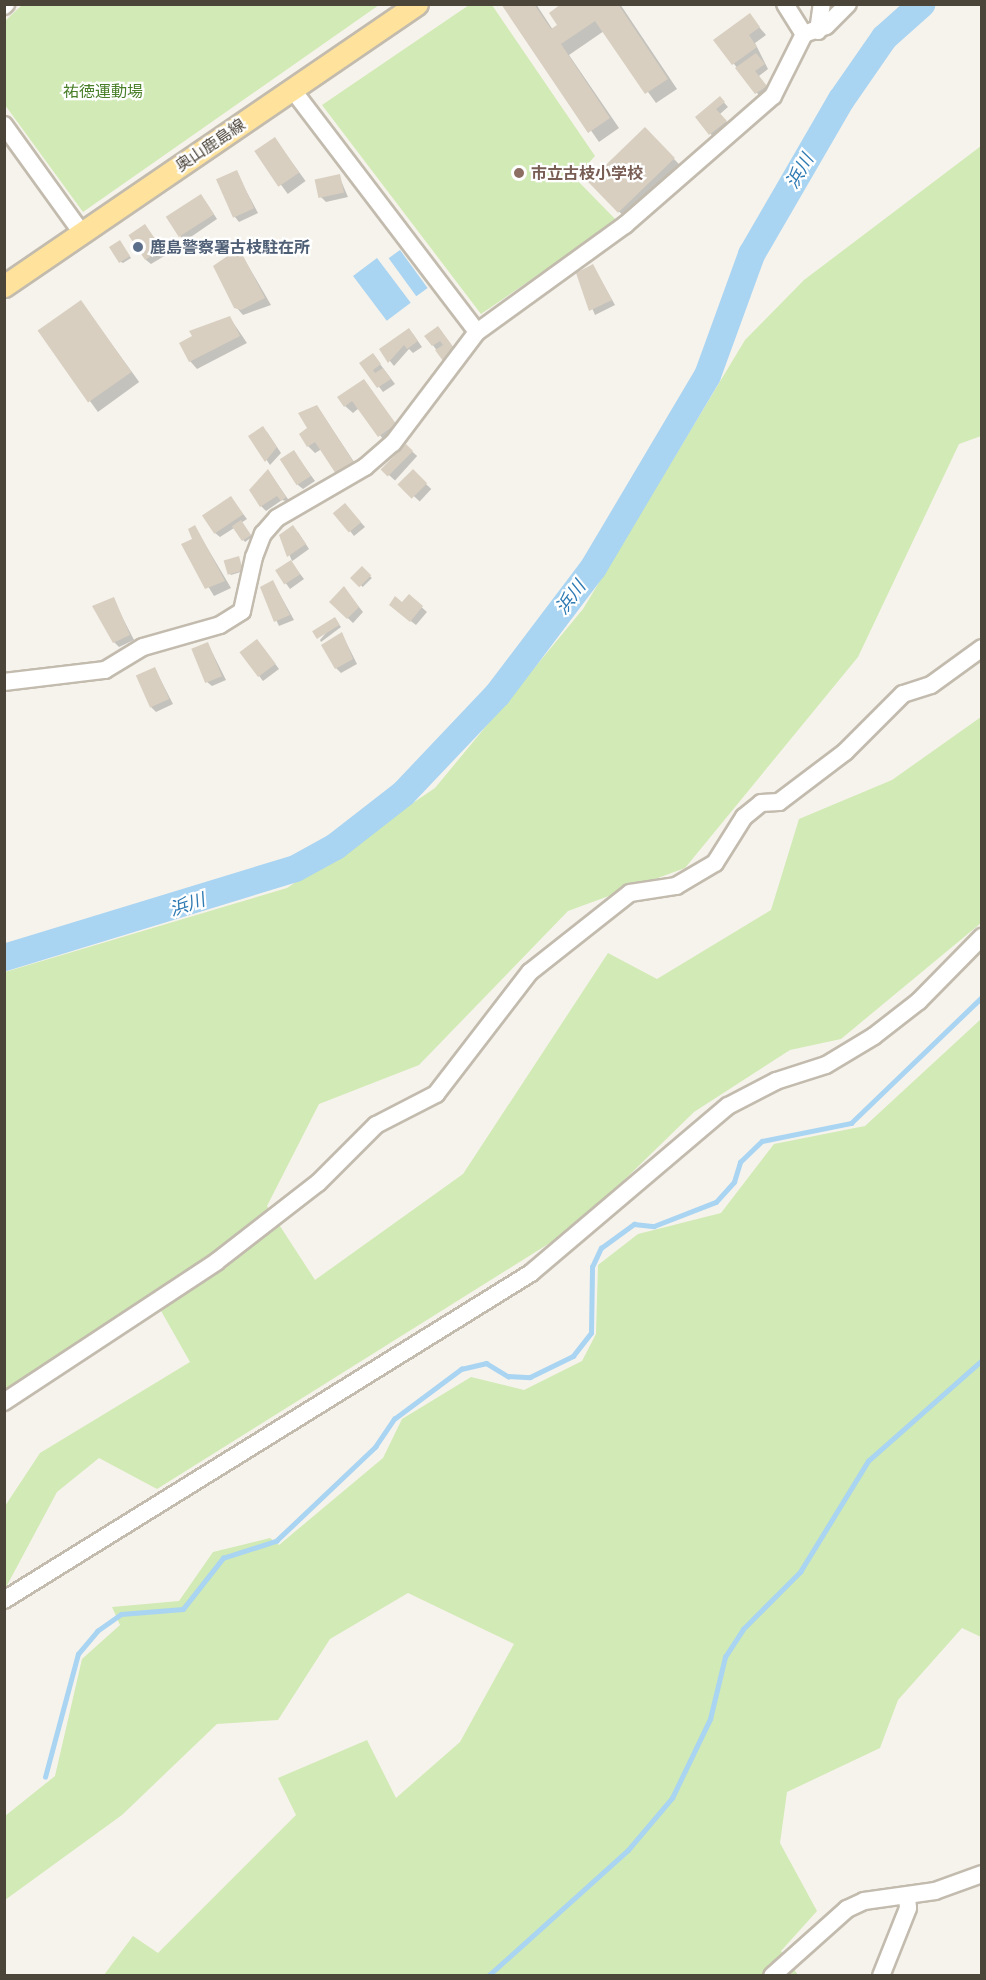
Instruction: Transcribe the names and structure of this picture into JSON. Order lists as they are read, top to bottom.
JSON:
{
  "streets": {
    "main road": ["奥山鹿島線"]
  },
  "water": ["浜川"],
  "parks": ["祐徳運動場"],
  "places": ["市立古枝小学校", "鹿島警察署古枝駐在所"]
}
